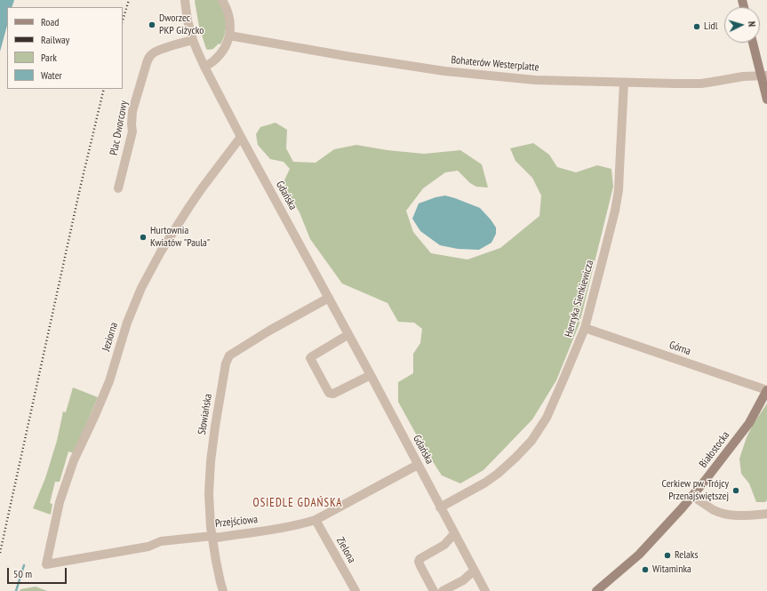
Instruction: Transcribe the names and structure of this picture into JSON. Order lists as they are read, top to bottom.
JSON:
{
  "streets": {
    "street": [
      "Bohaterów Westerplatte",
      "Plac Dworcowy",
      "Gdańska",
      "Henryka Sienkiewicza",
      "Jeziorna",
      "Górna",
      "Słowiańska",
      "Białostocka",
      "Przejściowa",
      "Zielona"
    ]
  },
  "crossings": [
    ["Bohaterów Westerplatte", "Henryka Sienkiewicza"],
    ["Gdańska", "Henryka Sienkiewicza"],
    ["Gdańska", "Jeziorna"],
    ["Gdańska", "Słowiańska"],
    ["Gdańska", "Przejściowa"],
    ["Henryka Sienkiewicza", "Górna"],
    ["Jeziorna", "Przejściowa"],
    ["Górna", "Białostocka"],
    ["Słowiańska", "Przejściowa"],
    ["Przejściowa", "Zielona"]
  ],
  "districts": ["OSIEDLE GDAŃSKA"],
  "places": [
    "Dworzec PKP Giżycko",
    "Lidl",
    "Hurtownia Kwiatów \"Paula\"",
    "Cerkiew pw. Trójcy Przenajświętszej",
    "Relaks",
    "Witaminka"
  ],
  "legend": [
    "Road",
    "Railway",
    "Park",
    "Water"
  ],
  "scale_bar": "50 m",
  "north": "right"
}
